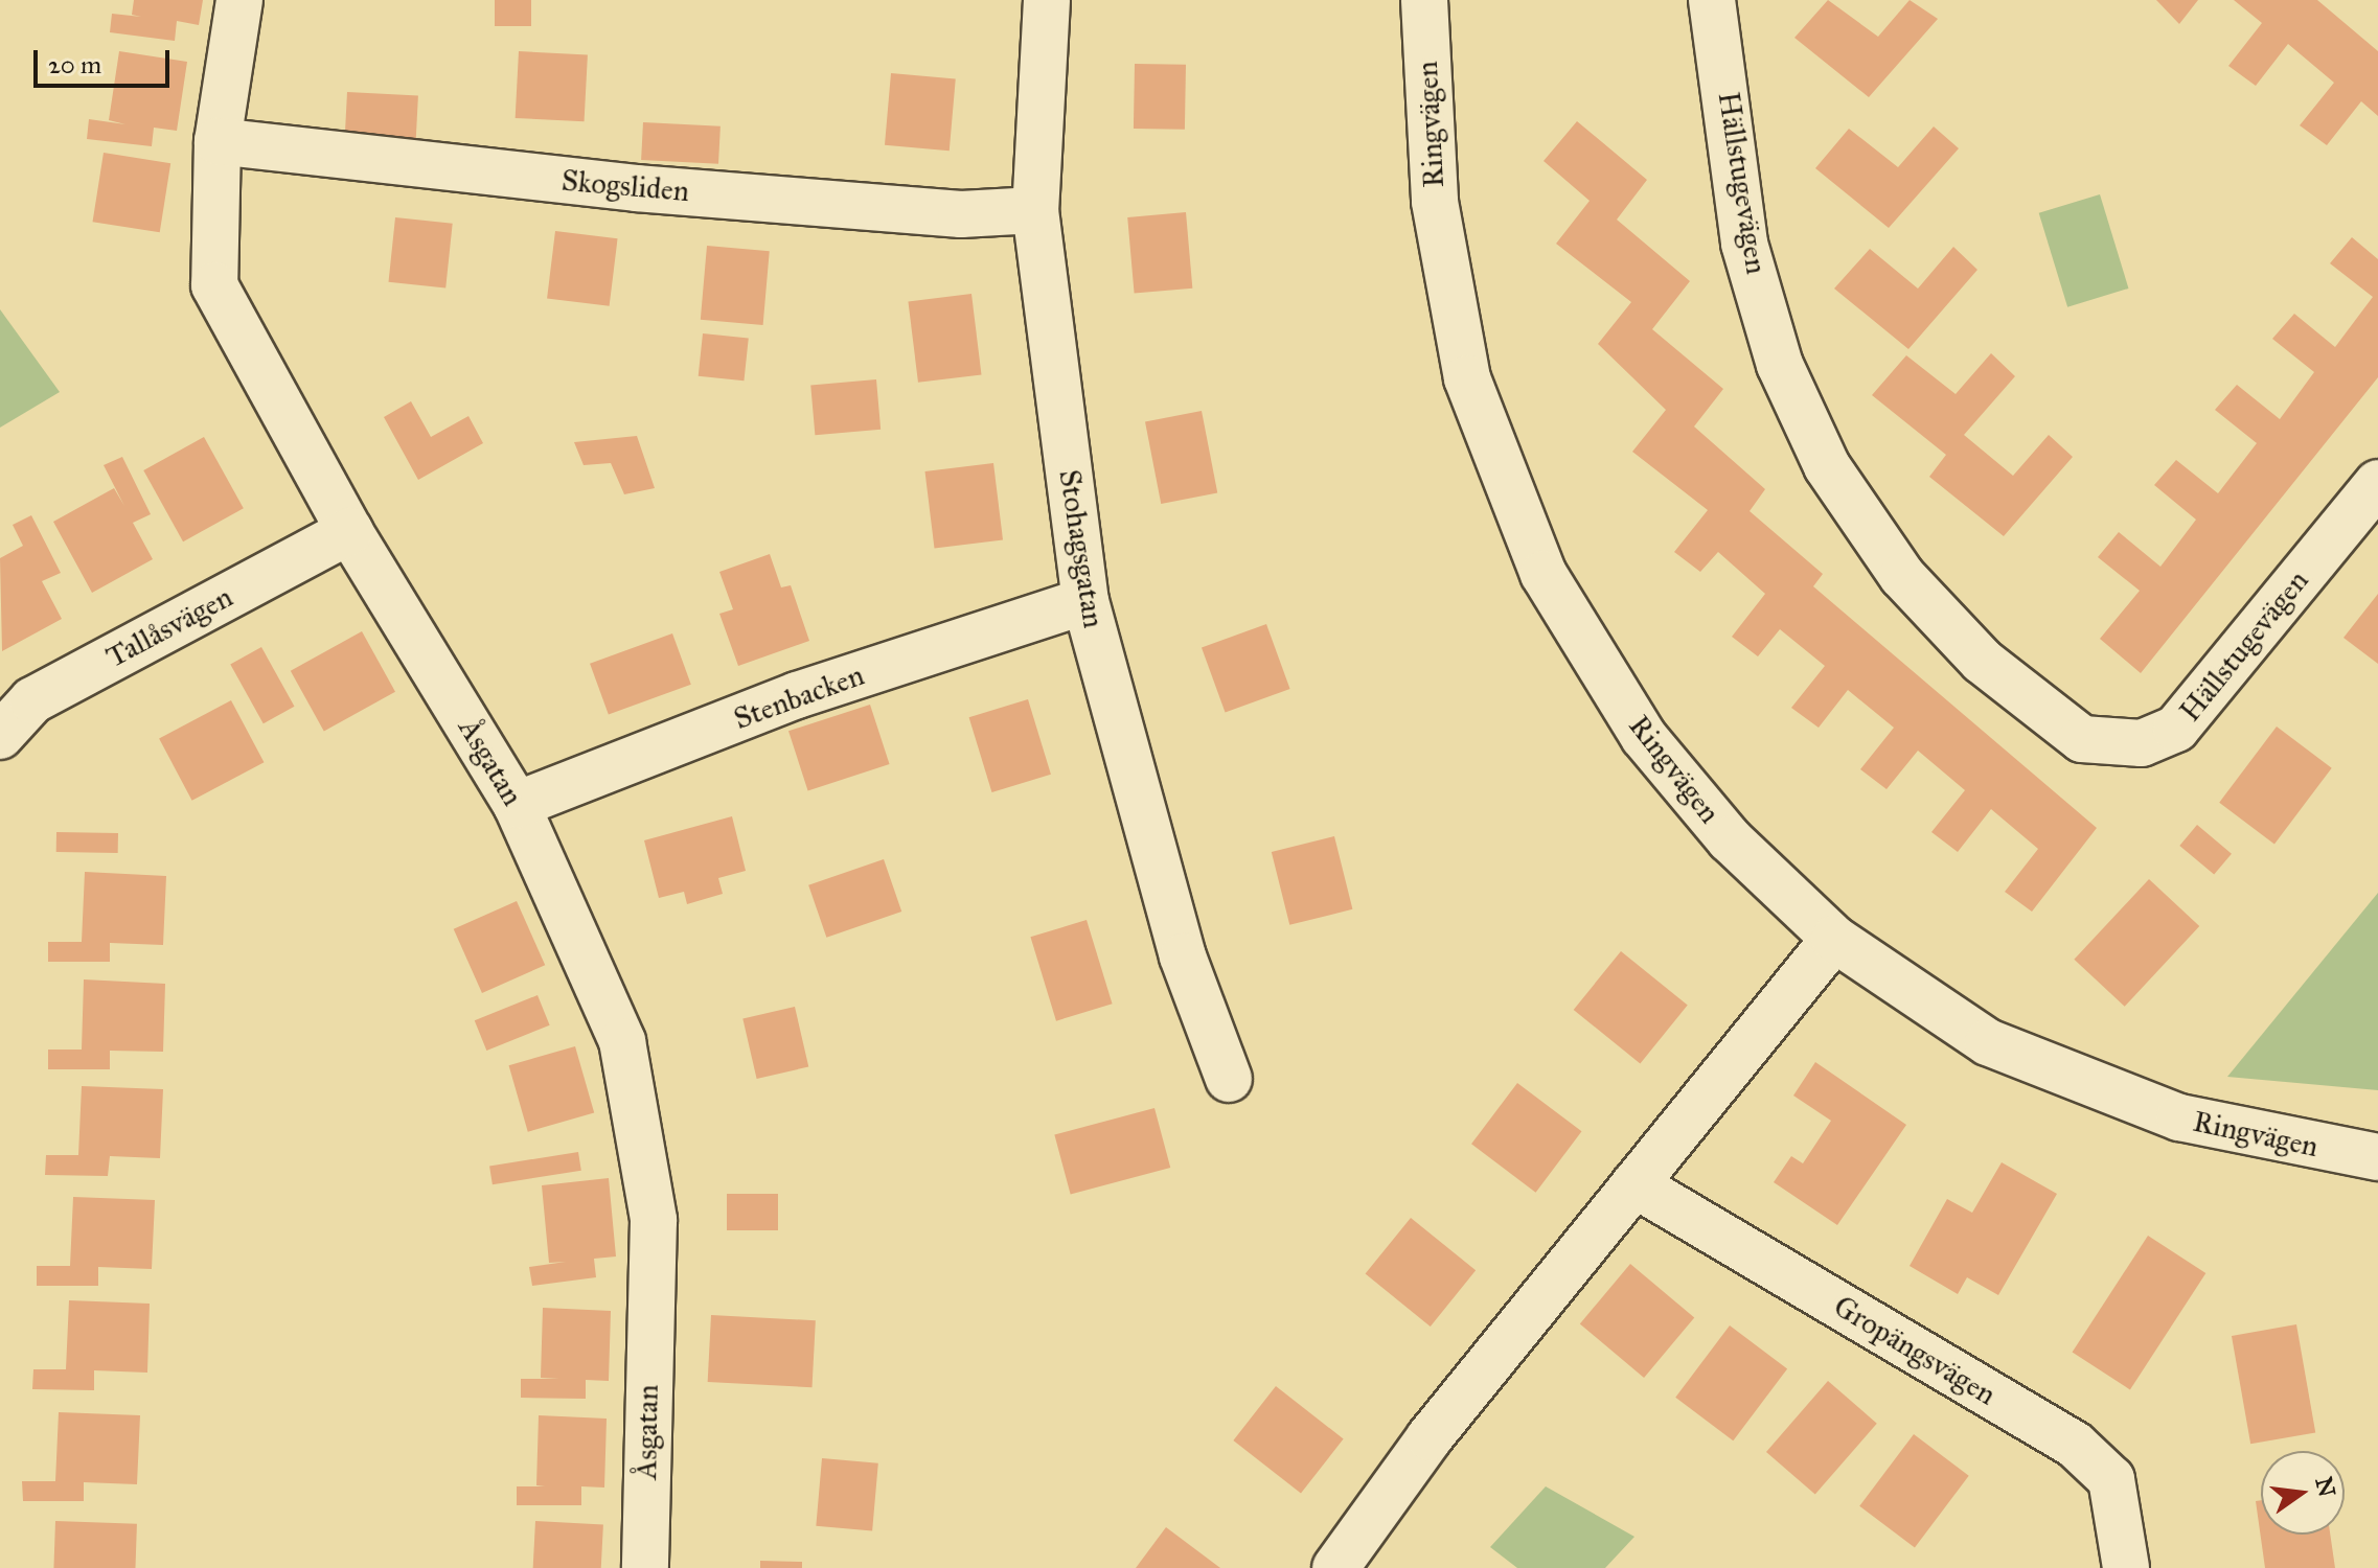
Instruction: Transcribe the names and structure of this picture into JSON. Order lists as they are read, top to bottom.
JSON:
{
  "streets": {
    "street": [
      "Ringvägen",
      "Hällstugevägen",
      "Skogsliden",
      "Stohagsgatan",
      "Tallåsvägen",
      "Stenbacken",
      "Åsgatan",
      "Gropängsvägen"
    ]
  },
  "crossings": [
    ["Skogsliden", "Stohagsgatan"],
    ["Skogsliden", "Åsgatan"],
    ["Stohagsgatan", "Stenbacken"],
    ["Tallåsvägen", "Åsgatan"],
    ["Stenbacken", "Åsgatan"]
  ],
  "scale_bar": "20 m",
  "north": "right"
}
